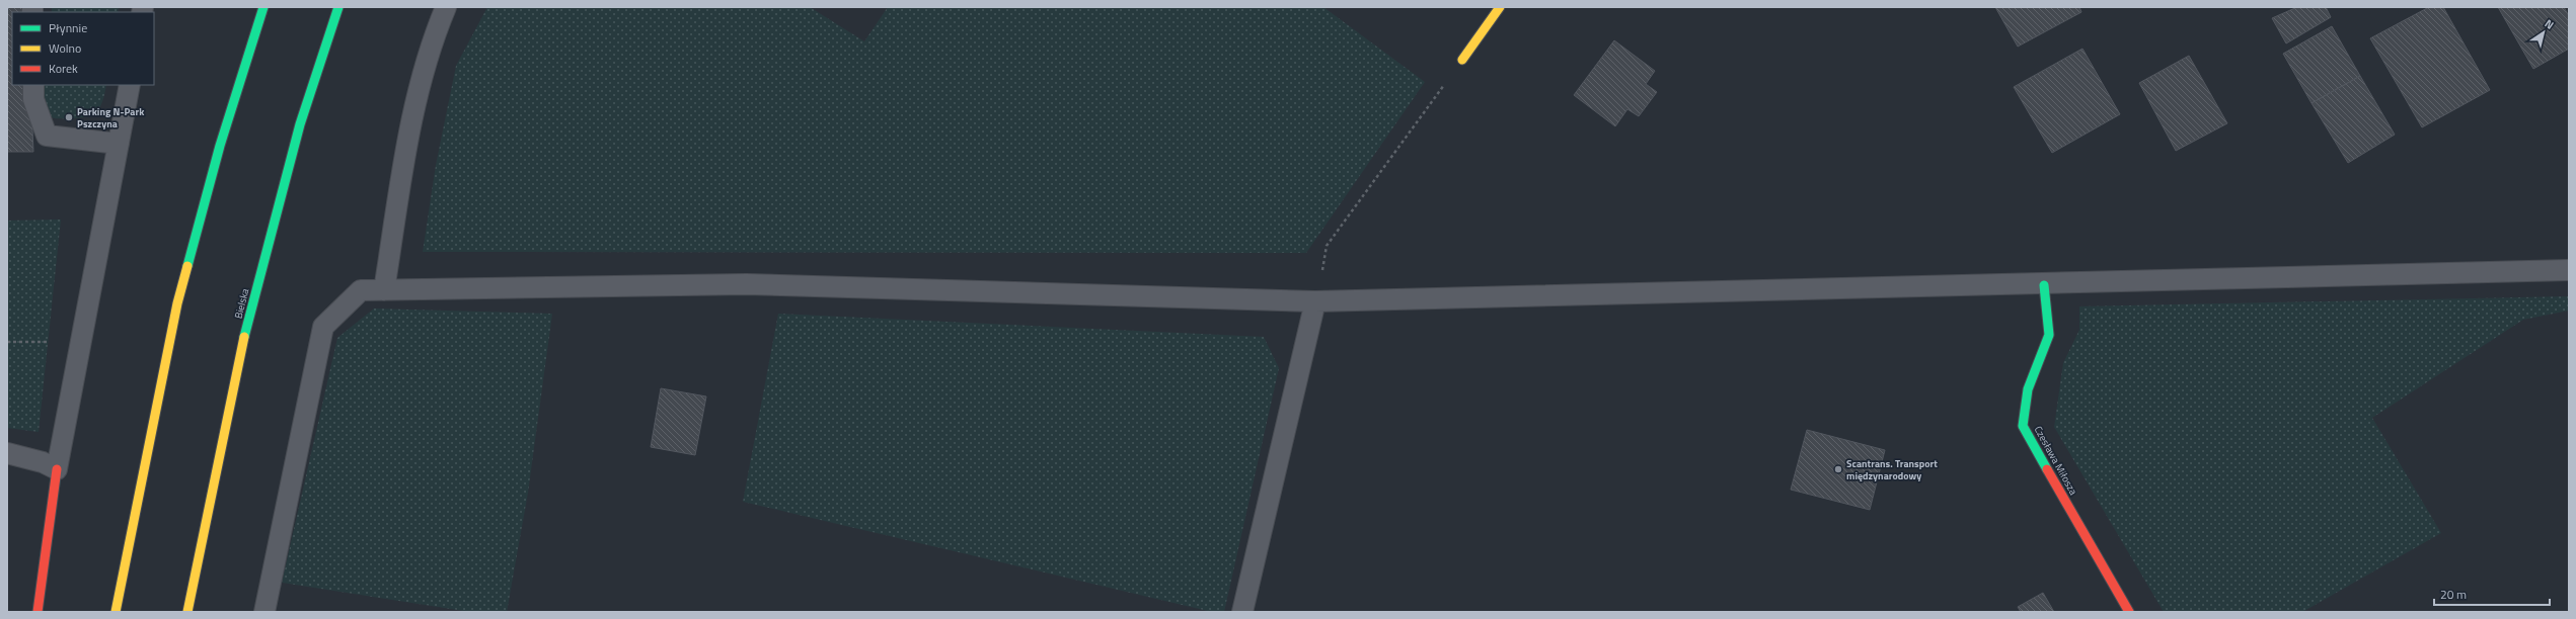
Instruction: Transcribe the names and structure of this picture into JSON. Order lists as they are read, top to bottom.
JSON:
{
  "streets": {
    "main road": ["Bielska", "Czesława Miłosza"]
  },
  "places": ["Parking N-Park Pszczyna", "Scantrans. Transport międzynarodowy"],
  "legend": ["Płynnie", "Wolno", "Korek"],
  "scale_bar": "20 m",
  "north": "top right"
}
